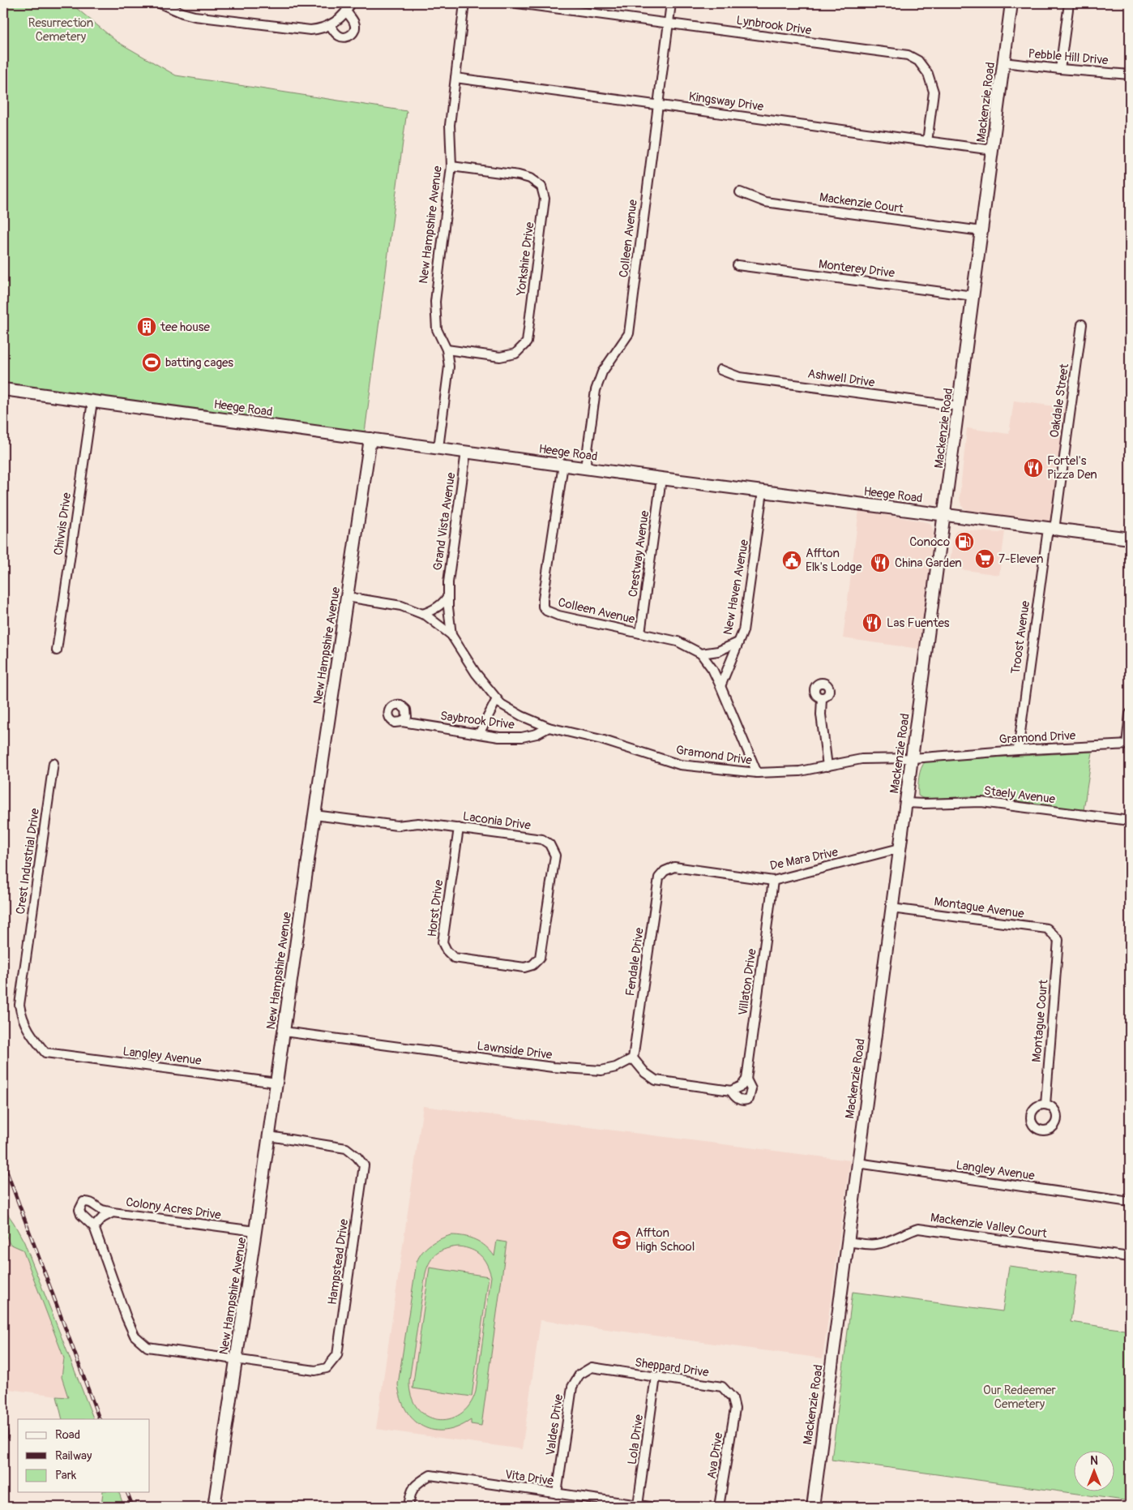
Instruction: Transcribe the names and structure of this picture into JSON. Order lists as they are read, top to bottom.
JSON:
{
  "streets": {
    "street": [
      "Lynbrook Drive",
      "Pebble Hill Drive",
      "Kingsway Drive",
      "Mackenzie Road",
      "Mackenzie Court",
      "New Hampshire Avenue",
      "Colleen Avenue",
      "Yorkshire Drive",
      "Monterey Drive",
      "Ashwell Drive",
      "Oakdale Street",
      "Heege Road",
      "Grand Vista Avenue",
      "Chivvis Drive",
      "Crestway Avenue",
      "New Haven Avenue",
      "Troost Avenue",
      "Saybrook Drive",
      "Gramond Drive",
      "Staely Avenue",
      "Laconia Drive",
      "De Mara Drive",
      "Crest Industrial Drive",
      "Montague Avenue",
      "Horst Drive",
      "Fendale Drive",
      "Villaton Drive",
      "Montague Court",
      "Lawnside Drive",
      "Langley Avenue",
      "Colony Acres Drive",
      "Mackenzie Valley Court",
      "Hampstead Drive",
      "Sheppard Drive",
      "Valdes Drive",
      "Lola Drive",
      "Ava Drive",
      "Vita Drive"
    ]
  },
  "crossings": [
    ["Lynbrook Drive", "Kingsway Drive"],
    ["Lynbrook Drive", "Colleen Avenue"],
    ["Pebble Hill Drive", "Mackenzie Road"],
    ["Kingsway Drive", "Mackenzie Road"],
    ["Kingsway Drive", "New Hampshire Avenue"],
    ["Kingsway Drive", "Colleen Avenue"],
    ["Mackenzie Road", "Mackenzie Court"],
    ["Mackenzie Road", "Monterey Drive"],
    ["Mackenzie Road", "Ashwell Drive"],
    ["Mackenzie Road", "Heege Road"],
    ["Mackenzie Road", "Gramond Drive"],
    ["Mackenzie Road", "Staely Avenue"],
    ["Mackenzie Road", "De Mara Drive"],
    ["Mackenzie Road", "Montague Avenue"],
    ["Mackenzie Road", "Langley Avenue"],
    ["Mackenzie Road", "Mackenzie Valley Court"],
    ["New Hampshire Avenue", "Yorkshire Drive"],
    ["New Hampshire Avenue", "Heege Road"],
    ["New Hampshire Avenue", "Gramond Drive"],
    ["New Hampshire Avenue", "Laconia Drive"],
    ["New Hampshire Avenue", "Lawnside Drive"],
    ["New Hampshire Avenue", "Langley Avenue"],
    ["New Hampshire Avenue", "Colony Acres Drive"],
    ["New Hampshire Avenue", "Hampstead Drive"],
    ["Colleen Avenue", "Heege Road"],
    ["Colleen Avenue", "Crestway Avenue"],
    ["Colleen Avenue", "New Haven Avenue"],
    ["Oakdale Street", "Heege Road"],
    ["Oakdale Street", "Troost Avenue"],
    ["Heege Road", "Grand Vista Avenue"],
    ["Heege Road", "Chivvis Drive"],
    ["Heege Road", "Crestway Avenue"],
    ["Heege Road", "New Haven Avenue"],
    ["Heege Road", "Troost Avenue"],
    ["Grand Vista Avenue", "Gramond Drive"],
    ["Troost Avenue", "Gramond Drive"],
    ["Saybrook Drive", "Gramond Drive"],
    ["Laconia Drive", "Horst Drive"],
    ["De Mara Drive", "Fendale Drive"],
    ["De Mara Drive", "Villaton Drive"],
    ["Crest Industrial Drive", "Langley Avenue"],
    ["Montague Avenue", "Montague Court"],
    ["Fendale Drive", "Lawnside Drive"],
    ["Sheppard Drive", "Valdes Drive"],
    ["Sheppard Drive", "Lola Drive"],
    ["Sheppard Drive", "Ava Drive"],
    ["Valdes Drive", "Vita Drive"],
    ["Lola Drive", "Vita Drive"]
  ],
  "parks": ["Resurrection Cemetery", "Our Redeemer Cemetery"],
  "places": {
    "building": ["tee house"],
    "sports": ["batting cages"],
    "restaurant": ["Fortel's Pizza Den", "China Garden", "Las Fuentes"],
    "fuel station": ["Conoco"],
    "supermarket": ["7-Eleven"],
    "public building": ["Affton Elk's Lodge"],
    "school or university": ["Affton High School"]
  },
  "legend": ["Road", "Railway", "Park"],
  "north": "top"
}
